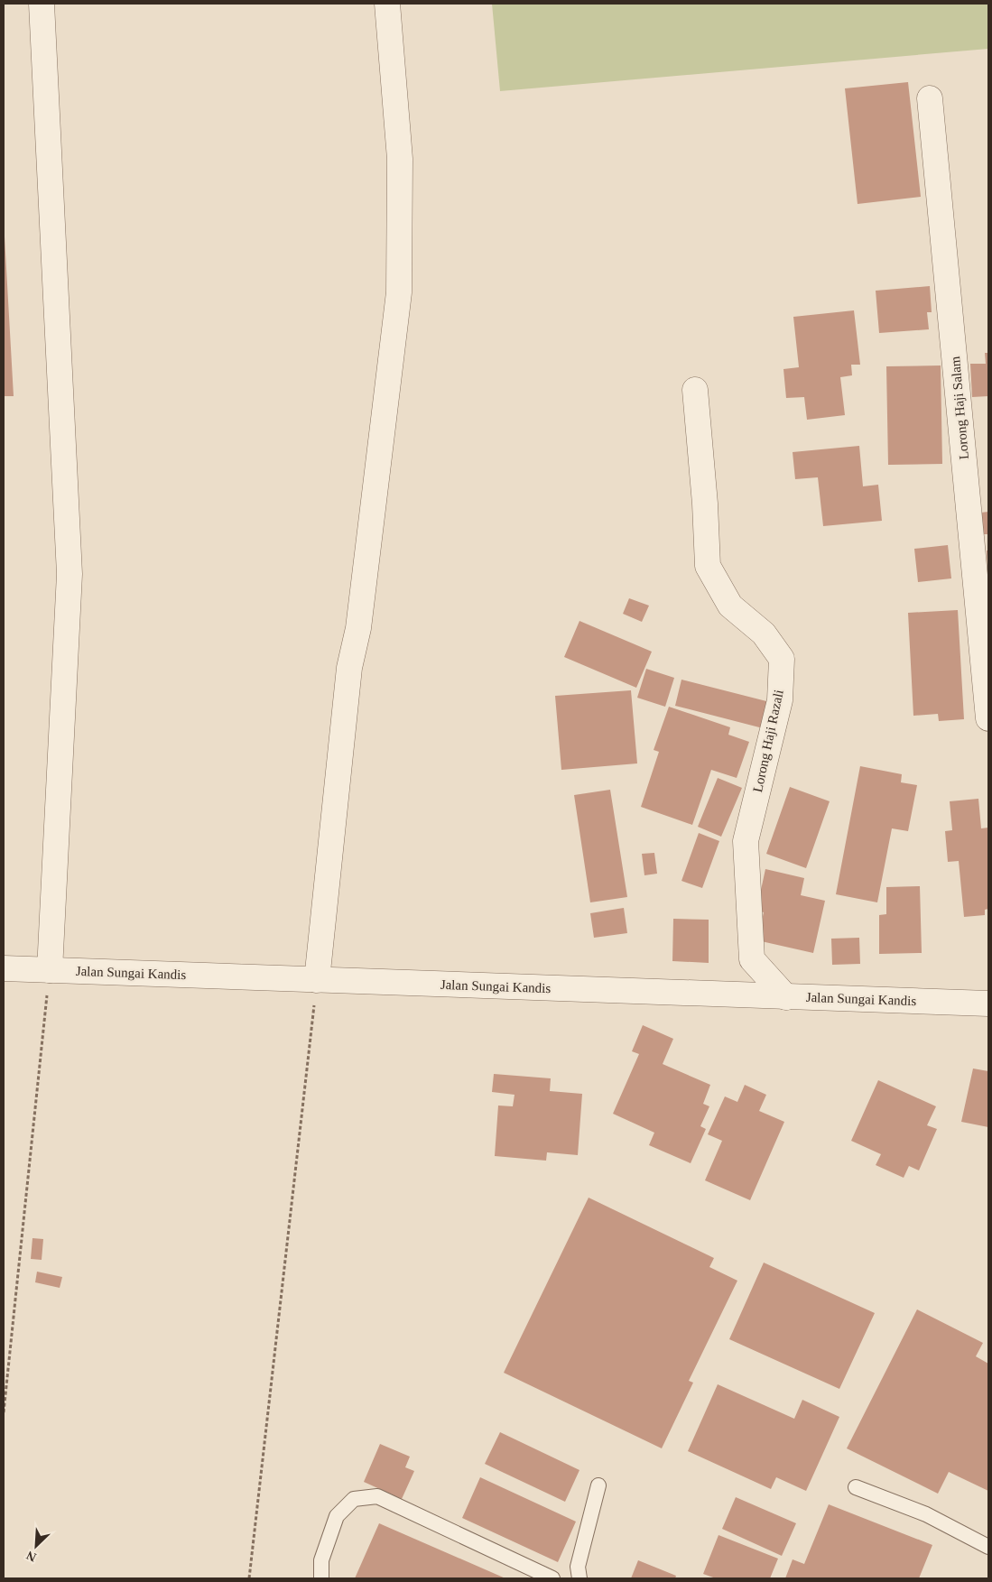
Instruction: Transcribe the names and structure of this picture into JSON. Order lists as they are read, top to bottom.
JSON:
{
  "streets": {
    "street": ["Lorong Haji Salam", "Lorong Haji Razali", "Jalan Sungai Kandis"]
  },
  "crossings": [
    ["Lorong Haji Razali", "Jalan Sungai Kandis"]
  ],
  "north": "bottom left"
}
